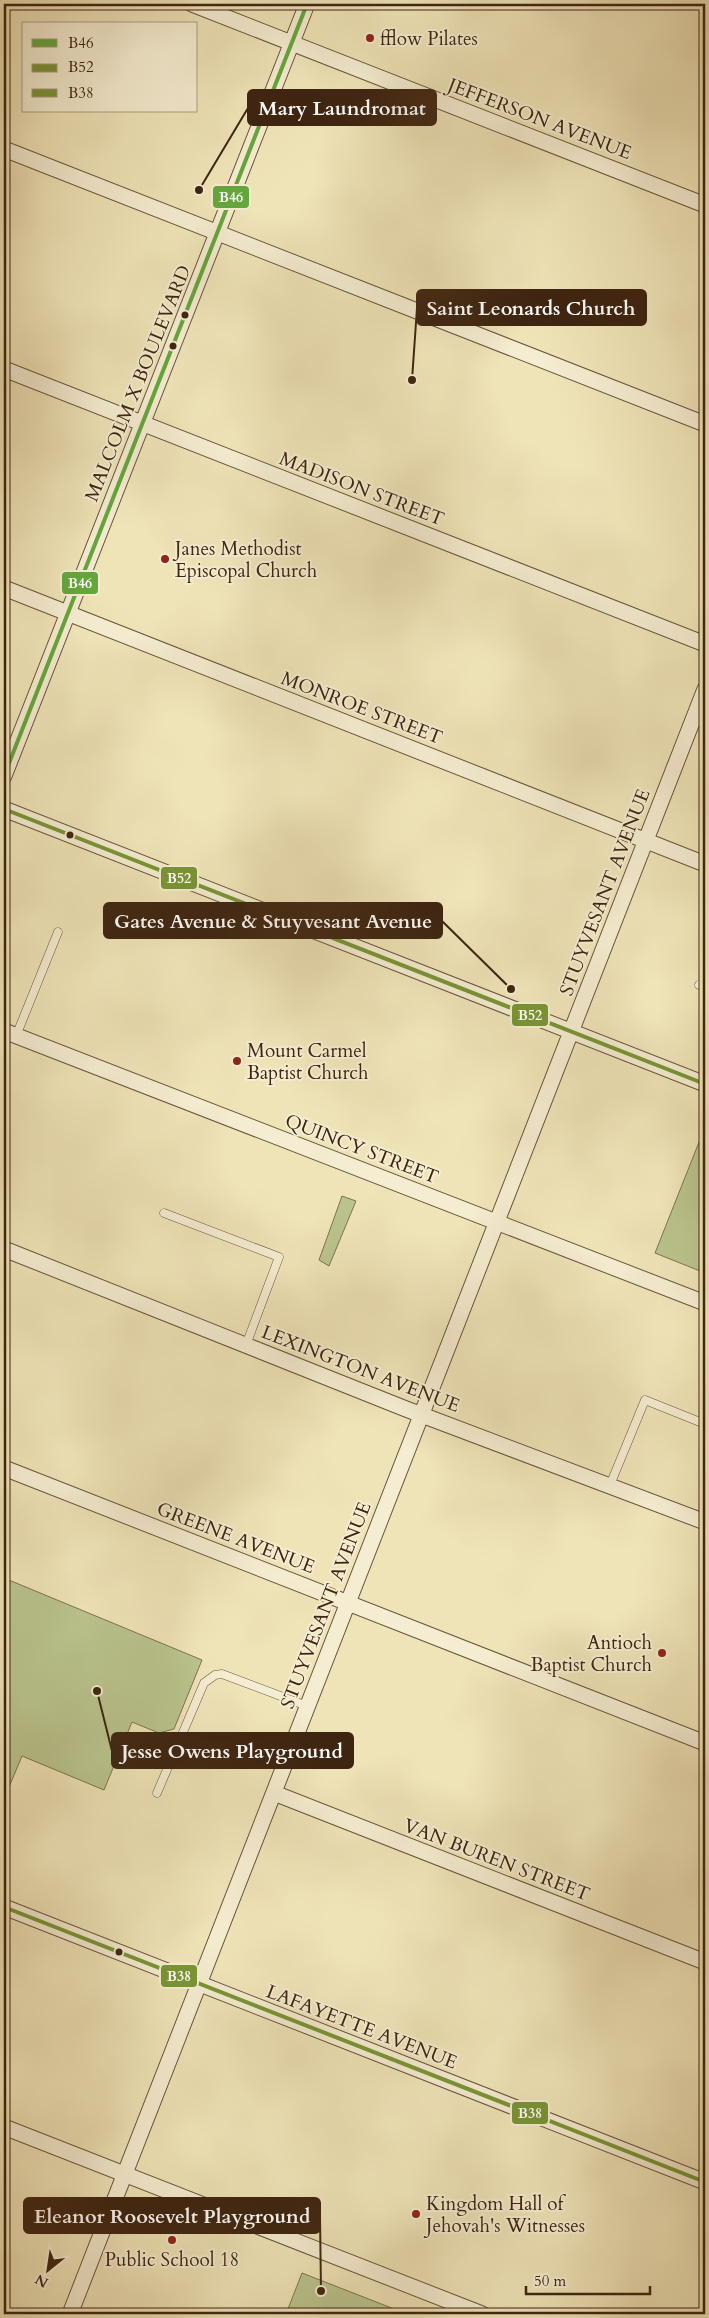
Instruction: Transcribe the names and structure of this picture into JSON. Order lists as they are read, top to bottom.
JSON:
{
  "streets": {
    "street": [
      "JEFFERSON AVENUE",
      "MALCOLM X BOULEVARD",
      "MADISON STREET",
      "MONROE STREET",
      "STUYVESANT AVENUE",
      "QUINCY STREET",
      "LEXINGTON AVENUE",
      "GREENE AVENUE",
      "VAN BUREN STREET",
      "LAFAYETTE AVENUE"
    ]
  },
  "crossings": [
    ["JEFFERSON AVENUE", "MALCOLM X BOULEVARD"],
    ["MALCOLM X BOULEVARD", "MADISON STREET"],
    ["MALCOLM X BOULEVARD", "MONROE STREET"],
    ["MONROE STREET", "STUYVESANT AVENUE"],
    ["STUYVESANT AVENUE", "QUINCY STREET"],
    ["STUYVESANT AVENUE", "LEXINGTON AVENUE"],
    ["STUYVESANT AVENUE", "GREENE AVENUE"],
    ["STUYVESANT AVENUE", "VAN BUREN STREET"],
    ["STUYVESANT AVENUE", "LAFAYETTE AVENUE"]
  ],
  "places": [
    "fflow Pilates",
    "Mary Laundromat",
    "Saint Leonards Church",
    "Janes Methodist Episcopal Church",
    "Gates Avenue & Stuyvesant Avenue",
    "Mount Carmel Baptist Church",
    "Antioch Baptist Church",
    "Jesse Owens Playground",
    "Kingdom Hall of Jehovah's Witnesses",
    "Public School 18",
    "Eleanor Roosevelt Playground"
  ],
  "lines": ["transit line B46", "transit line B52", "transit line B38"],
  "legend": ["B46", "B52", "B38"],
  "scale_bar": "50 m",
  "north": "bottom left"
}
